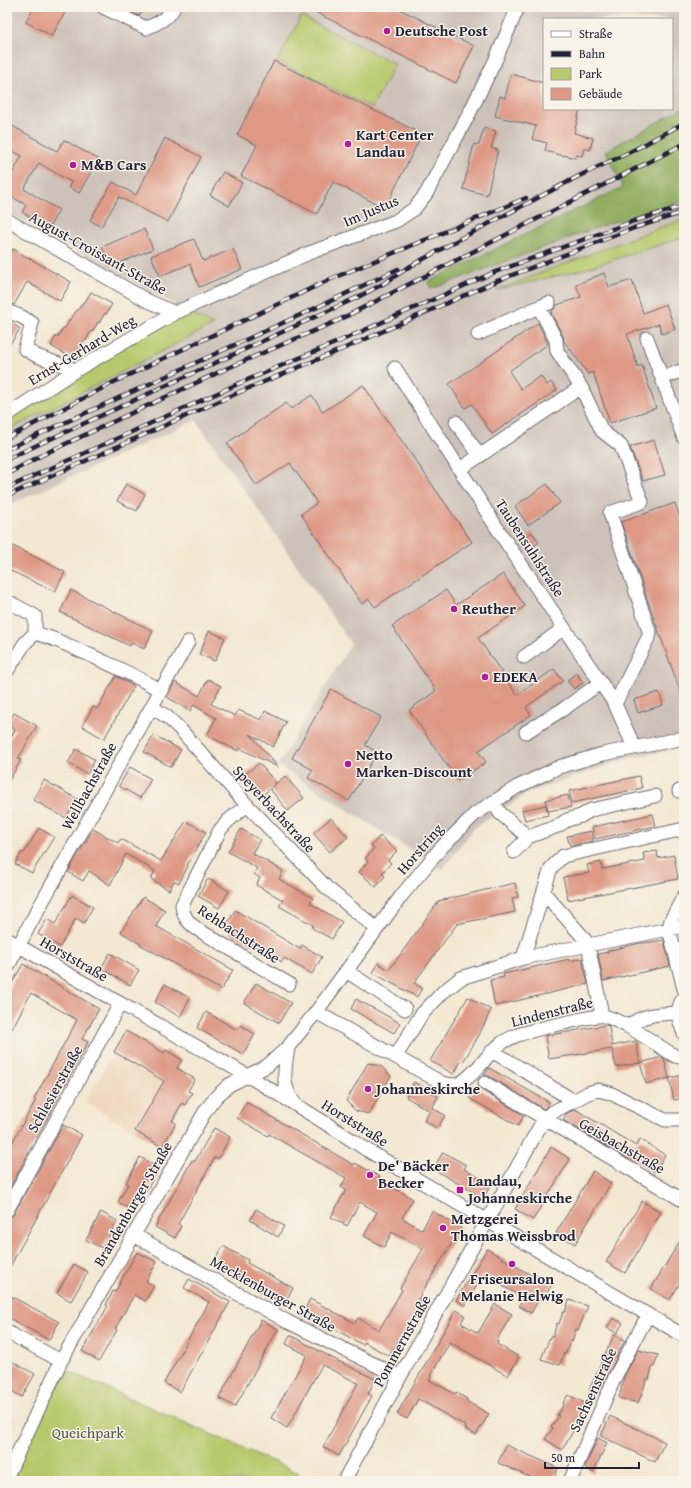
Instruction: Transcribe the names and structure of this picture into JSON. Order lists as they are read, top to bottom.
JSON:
{
  "streets": {
    "street": [
      "Im Justus",
      "August-Croissant-Straße",
      "Ernst-Gerhard-Weg",
      "Taubensuhlstraße",
      "Wellbachstraße",
      "Speyerbachstraße",
      "Horstring",
      "Rehbachstraße",
      "Horststraße",
      "Lindenstraße",
      "Schlesierstraße",
      "Geisbachstraße",
      "Brandenburger Straße",
      "Mecklenburger Straße",
      "Pommernstraße",
      "Sachsenstraße"
    ]
  },
  "crossings": [
    ["Im Justus", "August-Croissant-Straße"],
    ["Im Justus", "Ernst-Gerhard-Weg"],
    ["August-Croissant-Straße", "Ernst-Gerhard-Weg"],
    ["Taubensuhlstraße", "Horstring"],
    ["Wellbachstraße", "Speyerbachstraße"],
    ["Wellbachstraße", "Horststraße"],
    ["Speyerbachstraße", "Horstring"],
    ["Speyerbachstraße", "Rehbachstraße"],
    ["Horstring", "Horststraße"],
    ["Horstring", "Brandenburger Straße"],
    ["Horststraße", "Schlesierstraße"],
    ["Horststraße", "Brandenburger Straße"],
    ["Horststraße", "Pommernstraße"],
    ["Horststraße", "Sachsenstraße"],
    ["Brandenburger Straße", "Mecklenburger Straße"],
    ["Mecklenburger Straße", "Pommernstraße"]
  ],
  "parks": ["Queichpark"],
  "places": {
    "other": [
      "Deutsche Post",
      "Kart Center Landau",
      "M&B Cars",
      "Reuther",
      "EDEKA",
      "Netto Marken-Discount",
      "Johanneskirche",
      "De' Bäcker Becker",
      "Metzgerei Thomas Weissbrod",
      "Friseursalon Melanie Helwig"
    ],
    "transit": ["Landau, Johanneskirche"]
  },
  "legend": [
    "Straße",
    "Bahn",
    "Park",
    "Gebäude"
  ],
  "scale_bar": "50 m"
}
